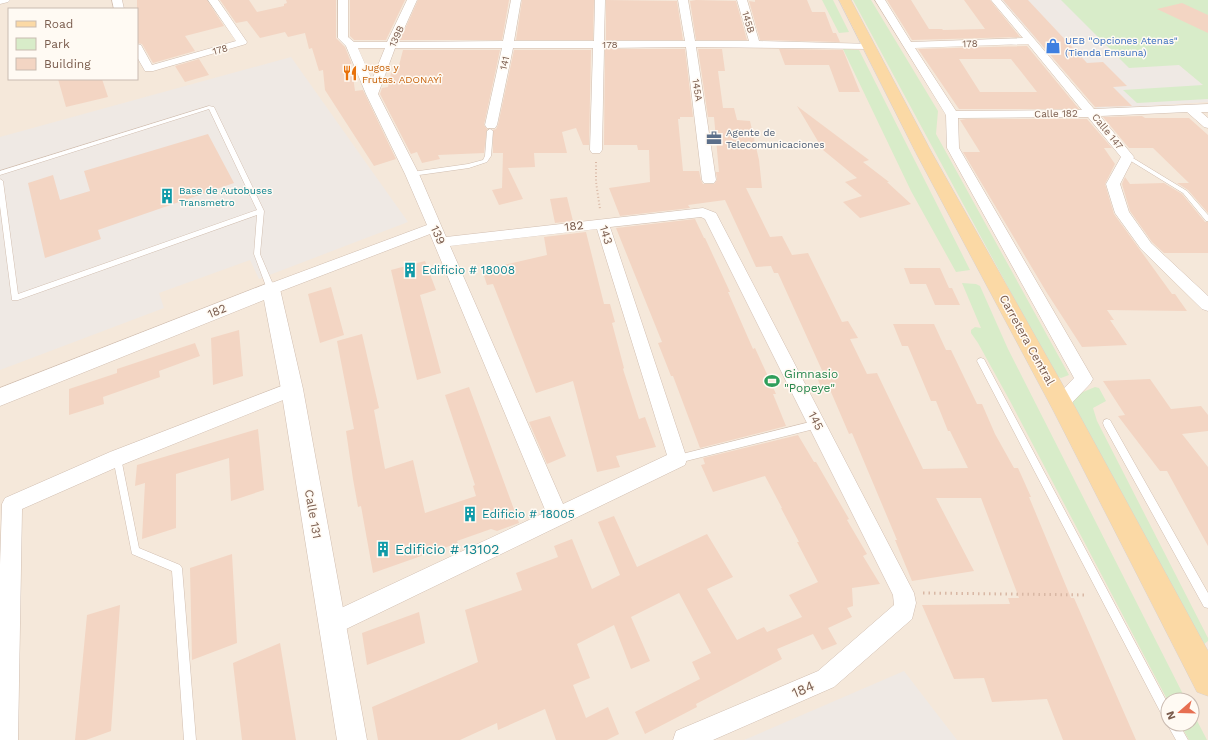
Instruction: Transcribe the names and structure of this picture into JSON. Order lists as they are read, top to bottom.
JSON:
{
  "streets": {
    "main road": ["Carretera Central"],
    "street": [
      "145B",
      "139B",
      "178",
      "141",
      "145A",
      "Calle 182",
      "Calle 147",
      "182",
      "139",
      "143",
      "145",
      "Calle 131",
      "184"
    ]
  },
  "crossings": [
    ["145B", "178"],
    ["139B", "178"],
    ["139B", "139"],
    ["178", "141"],
    ["178", "145A"],
    ["178", "Calle 147"],
    ["178", "139"],
    ["178", "Carretera Central"],
    ["Calle 182", "Calle 147"],
    ["182", "139"],
    ["182", "143"],
    ["182", "145"],
    ["182", "Calle 131"],
    ["145", "184"]
  ],
  "places": {
    "shop": ["UEB \"Opciones Atenas\" (Tienda Emsuna)"],
    "restaurant": ["Jugos y Frutas. ADONAYÎ"],
    "office": ["Agente de Telecomunicaciones"],
    "building": [
      "Base de Autobuses Transmetro",
      "Edificio # 18008",
      "Edificio # 18005",
      "Edificio # 13102"
    ],
    "sports": ["Gimnasio \"Popeye\""]
  },
  "legend": ["Road", "Park", "Building"],
  "north": "left"
}
